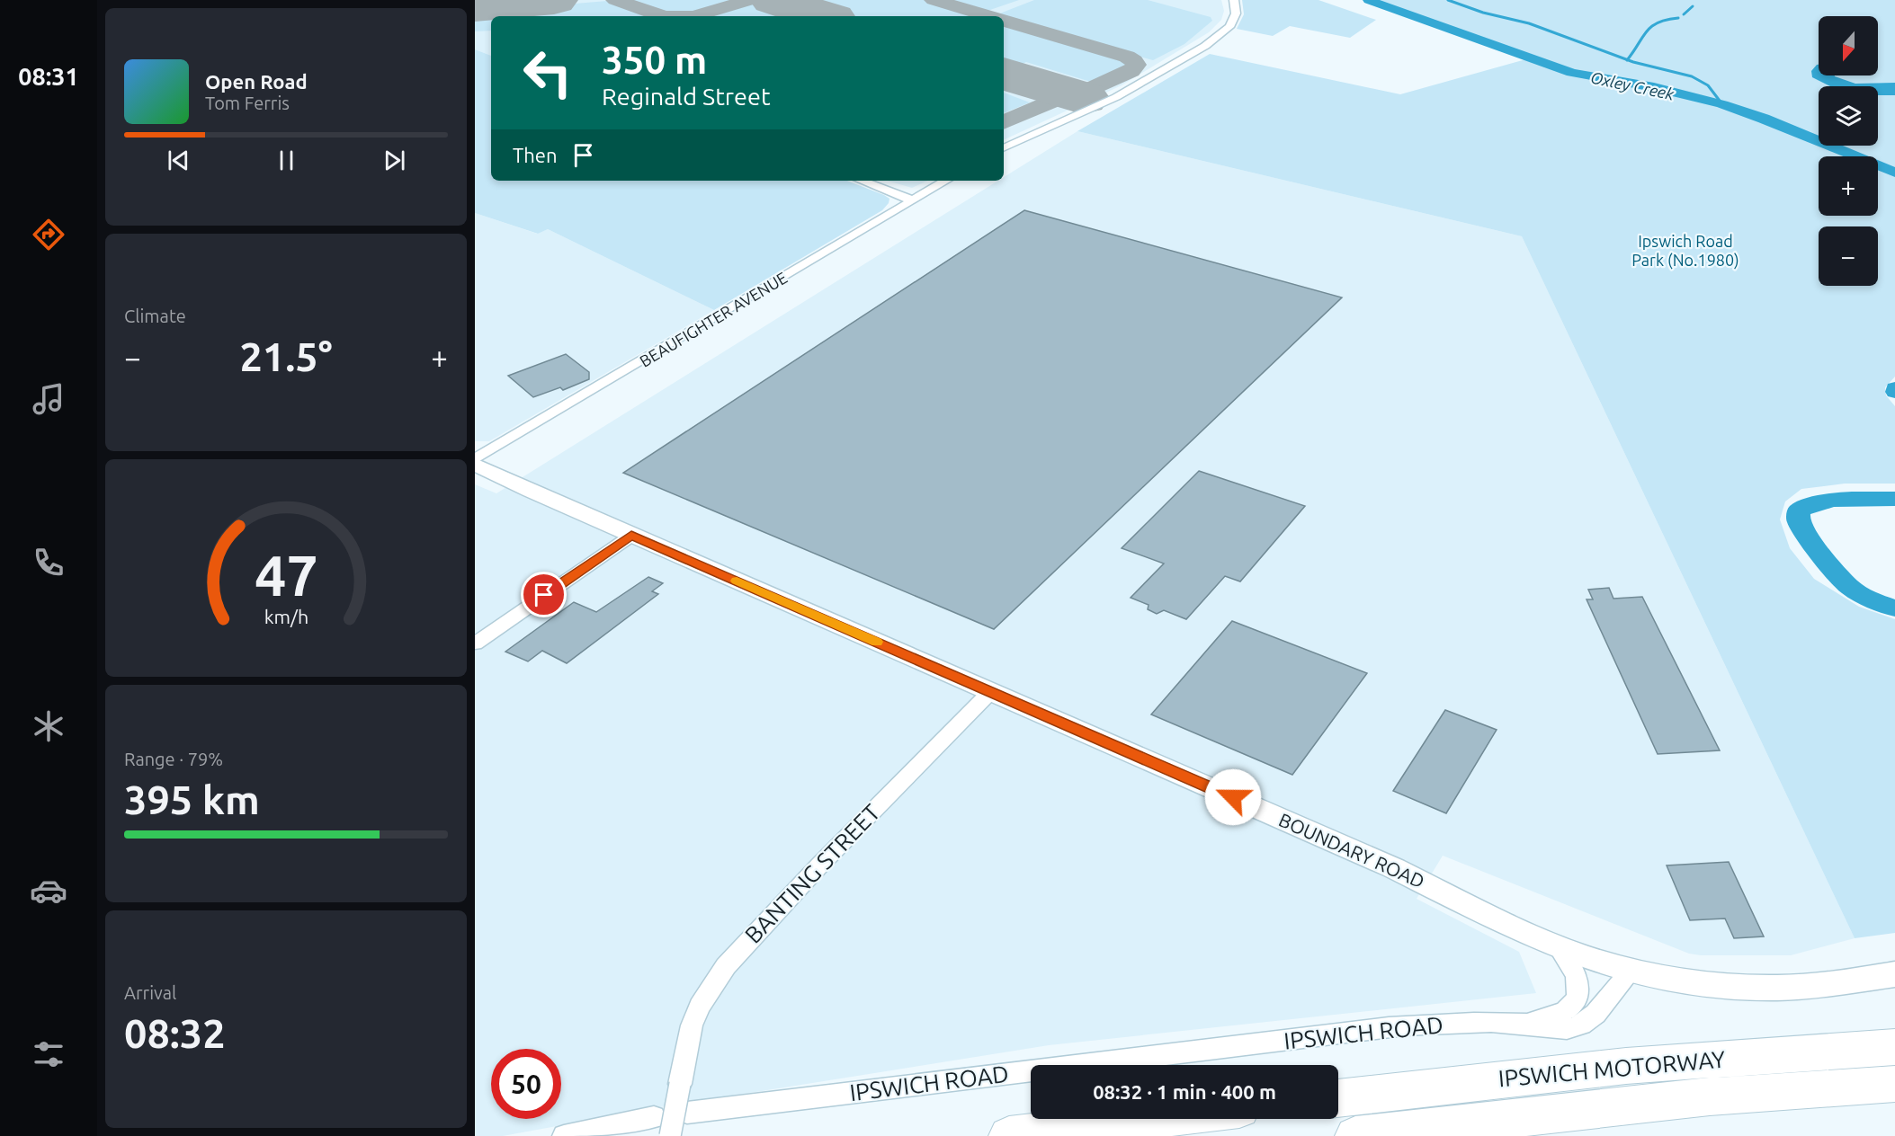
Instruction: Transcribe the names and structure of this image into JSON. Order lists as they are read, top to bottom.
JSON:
{
  "streets": {
    "highway": ["IPSWICH MOTORWAY"],
    "main road": ["BOUNDARY ROAD"],
    "street": ["BEAUFIGHTER AVENUE", "BANTING STREET", "IPSWICH ROAD"]
  },
  "crossings": [
    ["BOUNDARY ROAD", "BANTING STREET"],
    ["BOUNDARY ROAD", "IPSWICH ROAD"]
  ],
  "water": ["Oxley Creek"],
  "parks": ["Ipswich Road Park (No.1980)"],
  "north": "bottom",
  "page": {
    "tabs": "08:31",
    "map_buttons": ["+", "−"],
    "turn": ["350 m", "Reginald Street"],
    "song": ["Open Road", "Tom Ferris"],
    "then": "Then",
    "tile": [
      "Climate",
      ["Range · 79%", "395 km"],
      ["Arrival", "08:32"]
    ],
    "heat": ["−", "21.5°", "+"],
    "limit": "50",
    "trip": "08:32 · 1 min · 400 m",
    "gauge": ["47", "km/h"]
  }
}
